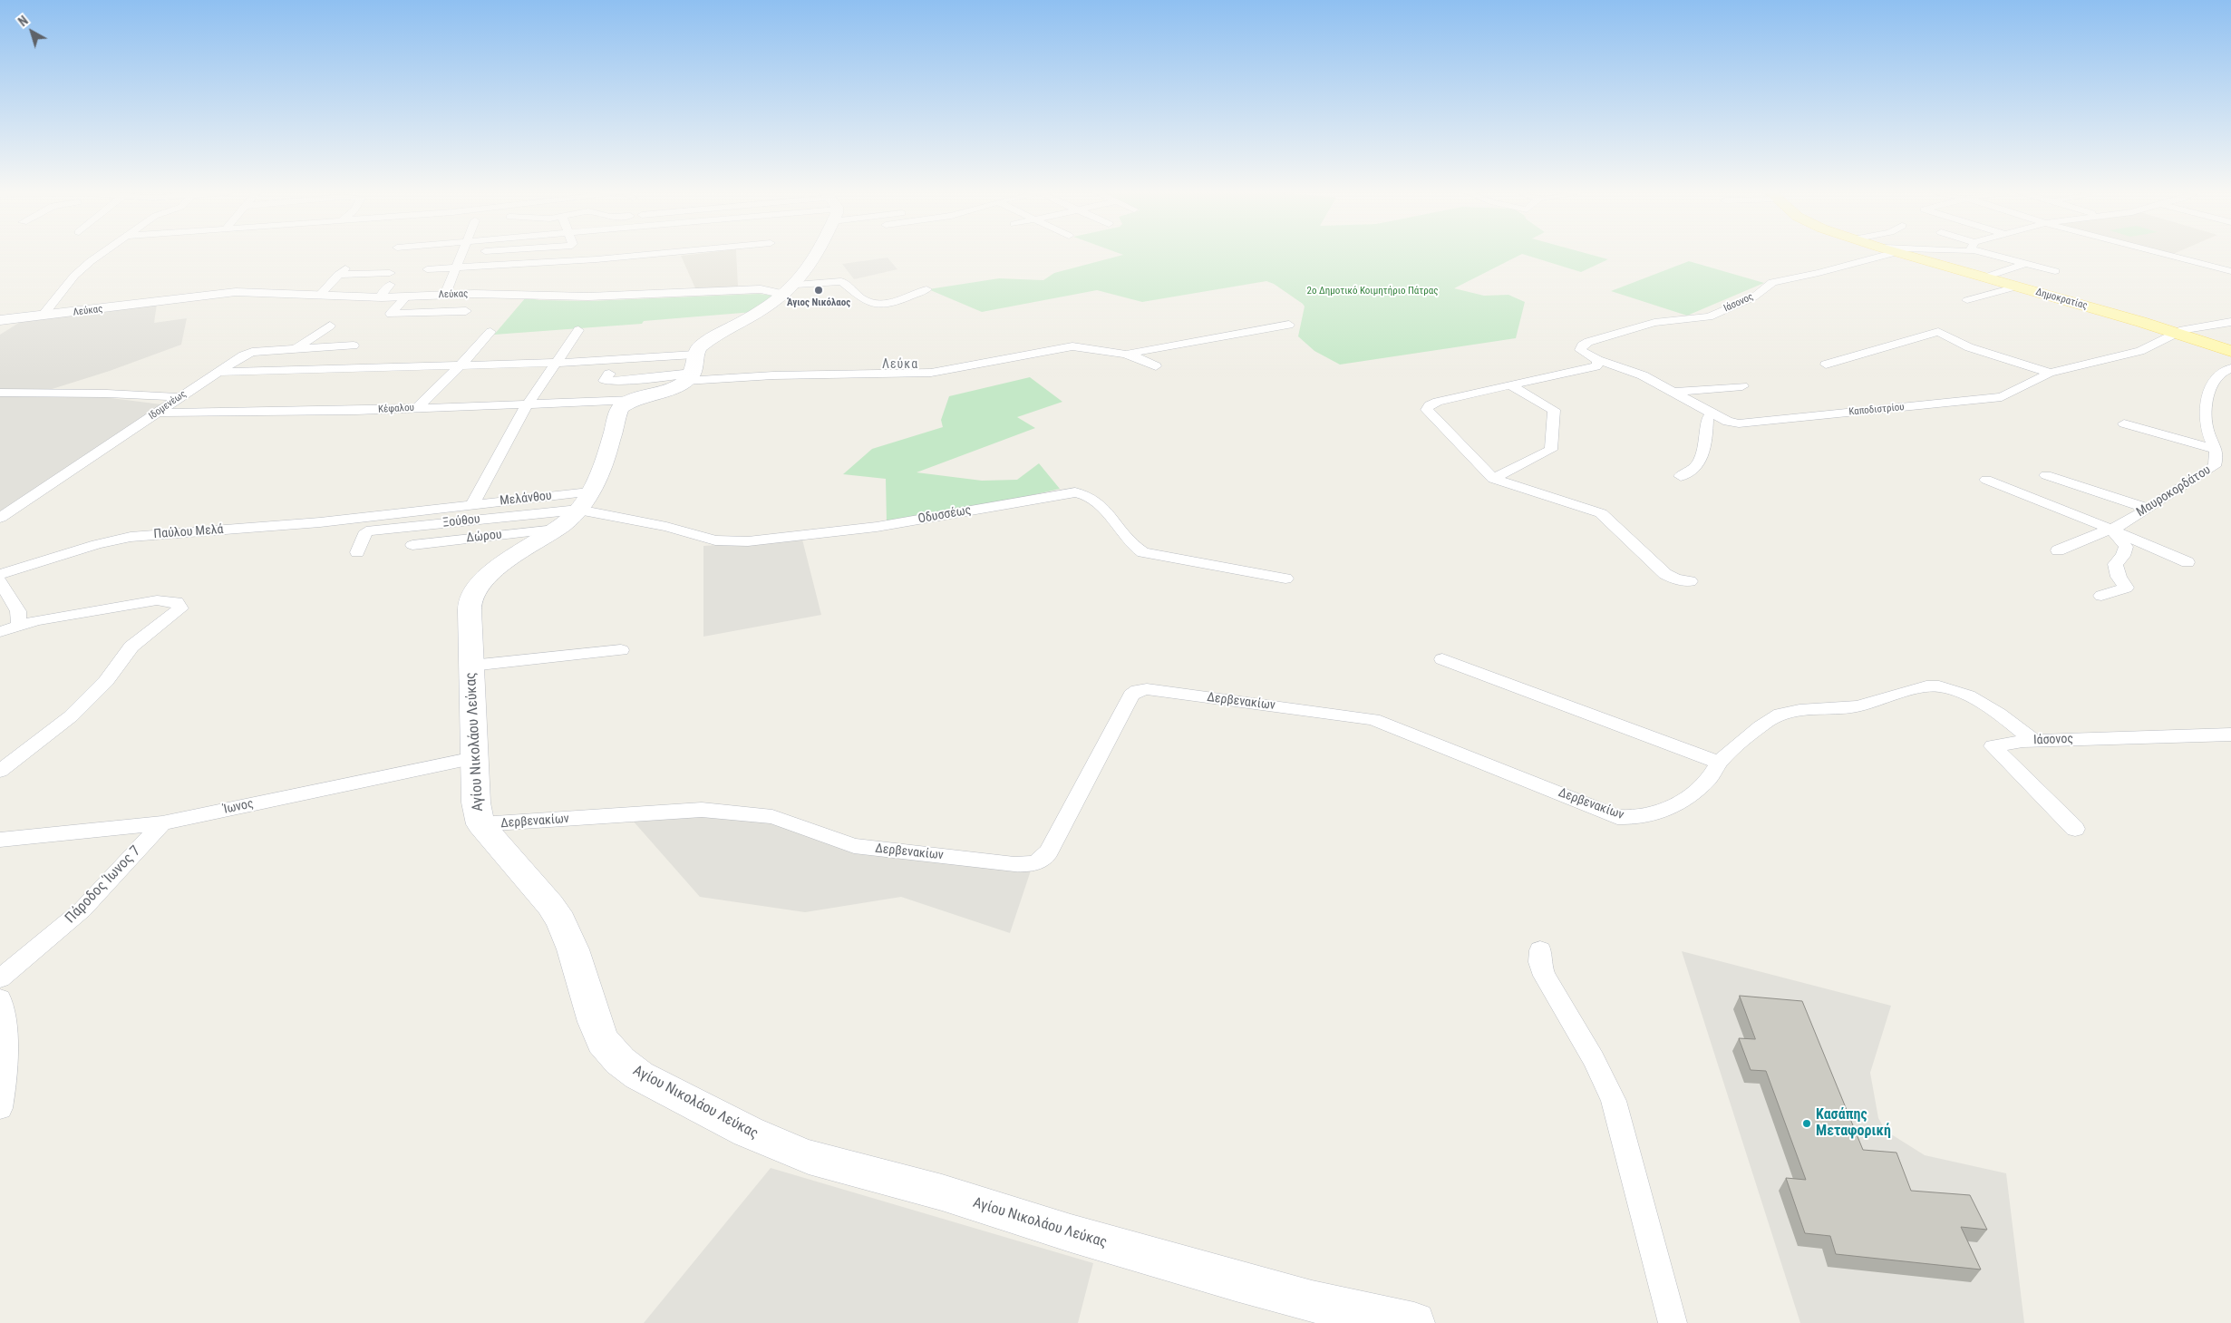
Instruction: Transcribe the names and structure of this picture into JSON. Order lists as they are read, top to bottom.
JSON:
{
  "streets": {
    "main road": ["Δημοκρατίας", "Αγίου Νικολάου Λεύκας"],
    "street": [
      "Λεύκας",
      "Ιάσονος",
      "Ιδομενέως",
      "Κέφαλου",
      "Καποδιστρίου",
      "Μαυροκορδάτου",
      "Μελάνθου",
      "Οδυσσέως",
      "Ξούθου",
      "Παύλου Μελά",
      "Δώρου",
      "Δερβενακίων",
      "Ίωνος",
      "Πάροδος Ίωνος 7"
    ]
  },
  "crossings": [
    ["Δημοκρατίας", "Καποδιστρίου"],
    ["Ιάσονος", "Καποδιστρίου"],
    ["Ιάσονος", "Δερβενακίων"],
    ["Ιδομενέως", "Κέφαλου"],
    ["Μελάνθου", "Οδυσσέως"],
    ["Μελάνθου", "Ξούθου"],
    ["Μελάνθου", "Παύλου Μελά"],
    ["Μελάνθου", "Δώρου"],
    ["Μελάνθου", "Αγίου Νικολάου Λεύκας"],
    ["Οδυσσέως", "Ξούθου"],
    ["Οδυσσέως", "Δώρου"],
    ["Οδυσσέως", "Αγίου Νικολάου Λεύκας"],
    ["Ξούθου", "Δώρου"],
    ["Ξούθου", "Αγίου Νικολάου Λεύκας"],
    ["Δώρου", "Αγίου Νικολάου Λεύκας"],
    ["Δερβενακίων", "Αγίου Νικολάου Λεύκας"],
    ["Αγίου Νικολάου Λεύκας", "Ίωνος"],
    ["Ίωνος", "Πάροδος Ίωνος 7"]
  ],
  "districts": ["Λεύκα"],
  "parks": ["2o Δημοτικό Κοιμητήριο Πάτρας"],
  "places": ["Άγιος Νικόλαος", "Κασάπης Μεταφορική"],
  "north": "top left"
}
